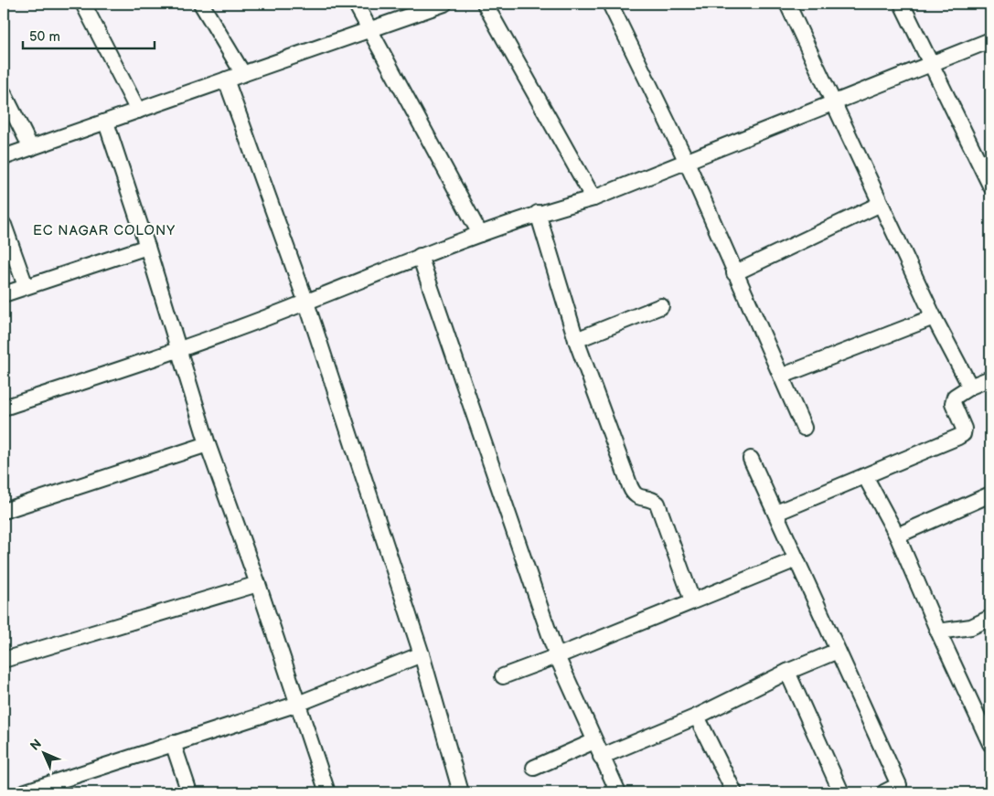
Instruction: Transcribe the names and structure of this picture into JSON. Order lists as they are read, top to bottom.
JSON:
{
  "districts": ["EC NAGAR COLONY"],
  "scale_bar": "50 m",
  "north": "top left"
}
